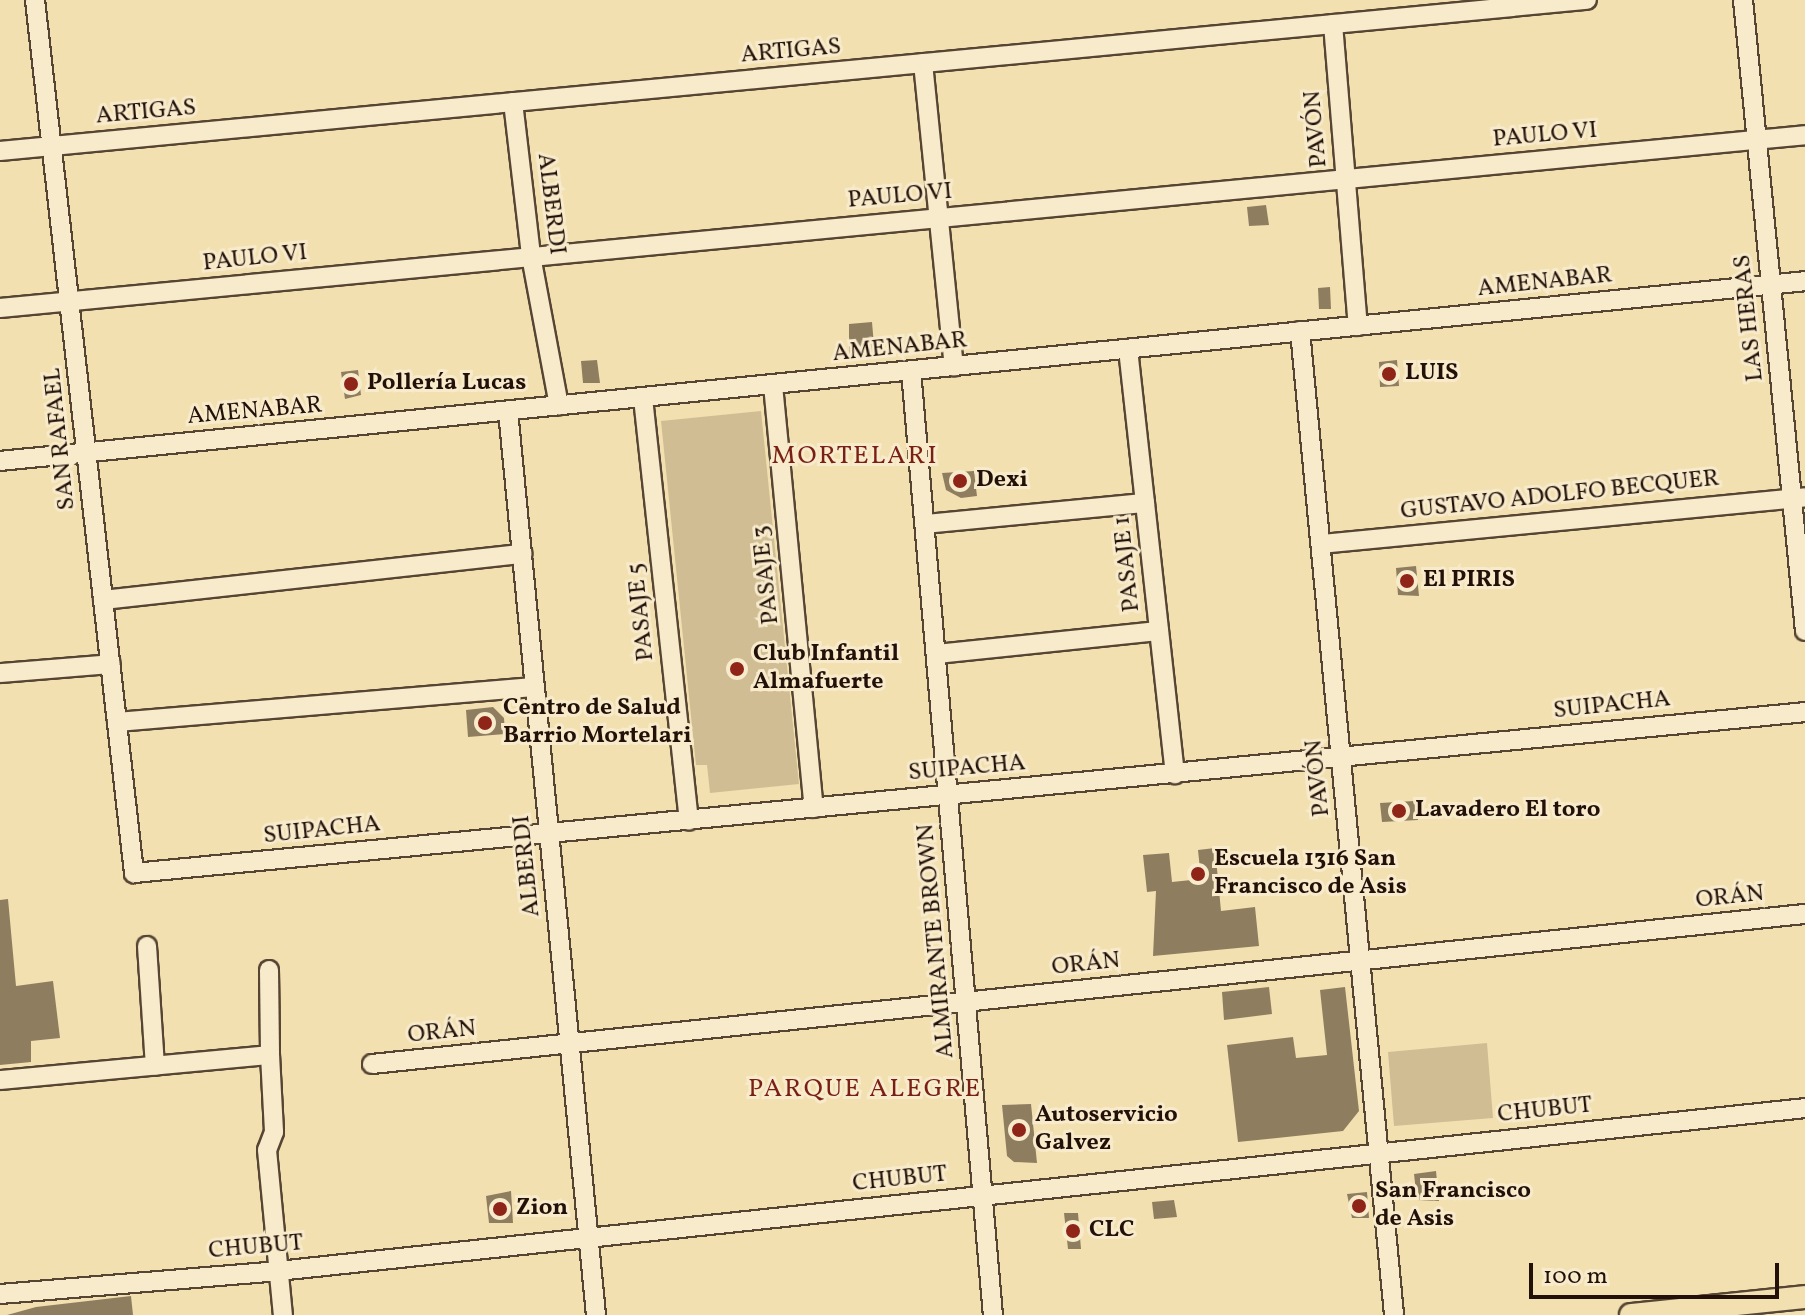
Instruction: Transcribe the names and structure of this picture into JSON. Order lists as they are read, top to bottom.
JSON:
{
  "streets": {
    "street": [
      "ARTIGAS",
      "PAVÓN",
      "PAULO VI",
      "ALBERDI",
      "AMENABAR",
      "LAS HERAS",
      "SAN RAFAEL",
      "GUSTAVO ADOLFO BECQUER",
      "PASAJE 1",
      "PASAJE 3",
      "PASAJE 5",
      "SUIPACHA",
      "ORÁN",
      "ALMIRANTE BROWN",
      "CHUBUT"
    ]
  },
  "crossings": [
    ["ARTIGAS", "PAVÓN"],
    ["ARTIGAS", "ALBERDI"],
    ["ARTIGAS", "SAN RAFAEL"],
    ["PAVÓN", "PAULO VI"],
    ["PAVÓN", "AMENABAR"],
    ["PAVÓN", "GUSTAVO ADOLFO BECQUER"],
    ["PAVÓN", "SUIPACHA"],
    ["PAVÓN", "ORÁN"],
    ["PAVÓN", "CHUBUT"],
    ["PAULO VI", "ALBERDI"],
    ["PAULO VI", "LAS HERAS"],
    ["PAULO VI", "SAN RAFAEL"],
    ["ALBERDI", "AMENABAR"],
    ["ALBERDI", "SUIPACHA"],
    ["ALBERDI", "ORÁN"],
    ["ALBERDI", "CHUBUT"],
    ["AMENABAR", "LAS HERAS"],
    ["AMENABAR", "SAN RAFAEL"],
    ["AMENABAR", "PASAJE 1"],
    ["AMENABAR", "PASAJE 3"],
    ["AMENABAR", "PASAJE 5"],
    ["AMENABAR", "ALMIRANTE BROWN"],
    ["LAS HERAS", "GUSTAVO ADOLFO BECQUER"],
    ["SAN RAFAEL", "SUIPACHA"],
    ["PASAJE 1", "SUIPACHA"],
    ["PASAJE 3", "SUIPACHA"],
    ["PASAJE 5", "SUIPACHA"],
    ["SUIPACHA", "ALMIRANTE BROWN"],
    ["ORÁN", "ALMIRANTE BROWN"],
    ["ALMIRANTE BROWN", "CHUBUT"]
  ],
  "districts": ["MORTELARI", "PARQUE ALEGRE"],
  "places": [
    "LUIS",
    "Pollería Lucas",
    "Dexi",
    "El PIRIS",
    "Club Infantil Almafuerte",
    "Centro de Salud Barrio Mortelari",
    "Lavadero El toro",
    "Escuela 1316 San Francisco de Asis",
    "Autoservicio Galvez",
    "San Francisco de Asis",
    "Zion",
    "CLC"
  ],
  "scale_bar": "100 m"
}
